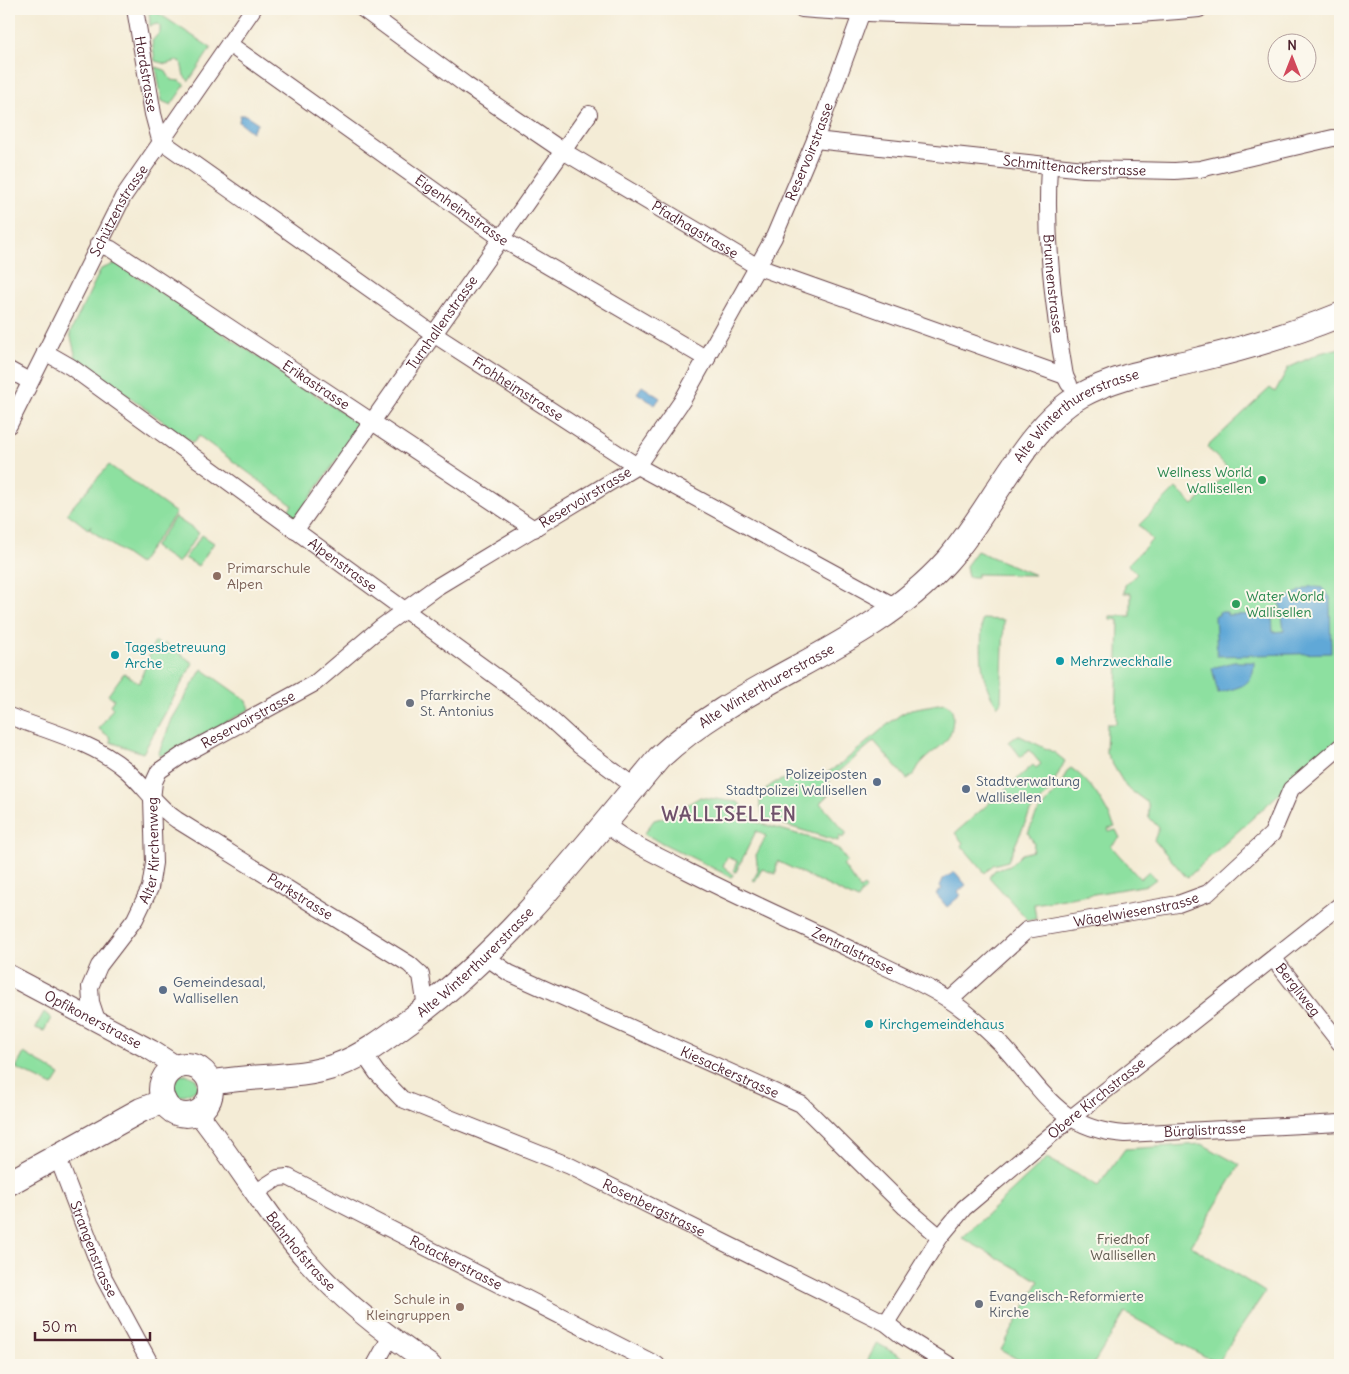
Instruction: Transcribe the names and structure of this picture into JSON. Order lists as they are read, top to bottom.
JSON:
{
  "streets": {
    "main road": ["Alte Winterthurerstrasse"],
    "street": [
      "Hardstrasse",
      "Reservoirstrasse",
      "Schmittenackerstrasse",
      "Schützenstrasse",
      "Eigenheimstrasse",
      "Pfadhagstrasse",
      "Brunnenstrasse",
      "Turnhallenstrasse",
      "Erikastrasse",
      "Frohheimstrasse",
      "Alpenstrasse",
      "Alter Kirchenweg",
      "Parkstrasse",
      "Wägelwiesenstrasse",
      "Zentralstrasse",
      "Bergliweg",
      "Opfikonerstrasse",
      "Kiesackerstrasse",
      "Obere Kirchstrasse",
      "Bürglistrasse",
      "Rosenbergstrasse",
      "Strangenstrasse",
      "Bahnhofstrasse",
      "Rotackerstrasse"
    ]
  },
  "crossings": [
    ["Hardstrasse", "Schützenstrasse"],
    ["Hardstrasse", "Frohheimstrasse"],
    ["Reservoirstrasse", "Schmittenackerstrasse"],
    ["Reservoirstrasse", "Eigenheimstrasse"],
    ["Reservoirstrasse", "Pfadhagstrasse"],
    ["Reservoirstrasse", "Erikastrasse"],
    ["Reservoirstrasse", "Frohheimstrasse"],
    ["Reservoirstrasse", "Alpenstrasse"],
    ["Reservoirstrasse", "Alter Kirchenweg"],
    ["Reservoirstrasse", "Parkstrasse"],
    ["Schmittenackerstrasse", "Brunnenstrasse"],
    ["Schützenstrasse", "Eigenheimstrasse"],
    ["Schützenstrasse", "Erikastrasse"],
    ["Schützenstrasse", "Frohheimstrasse"],
    ["Schützenstrasse", "Alpenstrasse"],
    ["Eigenheimstrasse", "Turnhallenstrasse"],
    ["Pfadhagstrasse", "Brunnenstrasse"],
    ["Pfadhagstrasse", "Turnhallenstrasse"],
    ["Brunnenstrasse", "Alte Winterthurerstrasse"],
    ["Turnhallenstrasse", "Erikastrasse"],
    ["Turnhallenstrasse", "Frohheimstrasse"],
    ["Turnhallenstrasse", "Alpenstrasse"],
    ["Frohheimstrasse", "Alte Winterthurerstrasse"],
    ["Alte Winterthurerstrasse", "Alpenstrasse"],
    ["Alte Winterthurerstrasse", "Parkstrasse"],
    ["Alte Winterthurerstrasse", "Zentralstrasse"],
    ["Alte Winterthurerstrasse", "Opfikonerstrasse"],
    ["Alte Winterthurerstrasse", "Kiesackerstrasse"],
    ["Alte Winterthurerstrasse", "Rosenbergstrasse"],
    ["Alte Winterthurerstrasse", "Bahnhofstrasse"],
    ["Alter Kirchenweg", "Parkstrasse"],
    ["Alter Kirchenweg", "Opfikonerstrasse"],
    ["Wägelwiesenstrasse", "Zentralstrasse"],
    ["Zentralstrasse", "Obere Kirchstrasse"],
    ["Zentralstrasse", "Bürglistrasse"],
    ["Bergliweg", "Obere Kirchstrasse"],
    ["Opfikonerstrasse", "Bahnhofstrasse"],
    ["Kiesackerstrasse", "Obere Kirchstrasse"],
    ["Obere Kirchstrasse", "Bürglistrasse"],
    ["Obere Kirchstrasse", "Rosenbergstrasse"],
    ["Bahnhofstrasse", "Rotackerstrasse"]
  ],
  "districts": ["WALLISELLEN"],
  "parks": ["Friedhof Wallisellen"],
  "places": [
    "Wellness World Wallisellen",
    "Primarschule Alpen",
    "Water World Wallisellen",
    "Tagesbetreuung Arche",
    "Mehrzweckhalle",
    "Pfarrkirche St. Antonius",
    "Polizeiposten Stadtpolizei Wallisellen",
    "Stadtverwaltung Wallisellen",
    "Gemeindesaal, Wallisellen",
    "Kirchgemeindehaus",
    "Evangelisch-Reformierte Kirche",
    "Schule in Kleingruppen"
  ],
  "scale_bar": "50 m",
  "north": "top"
}
